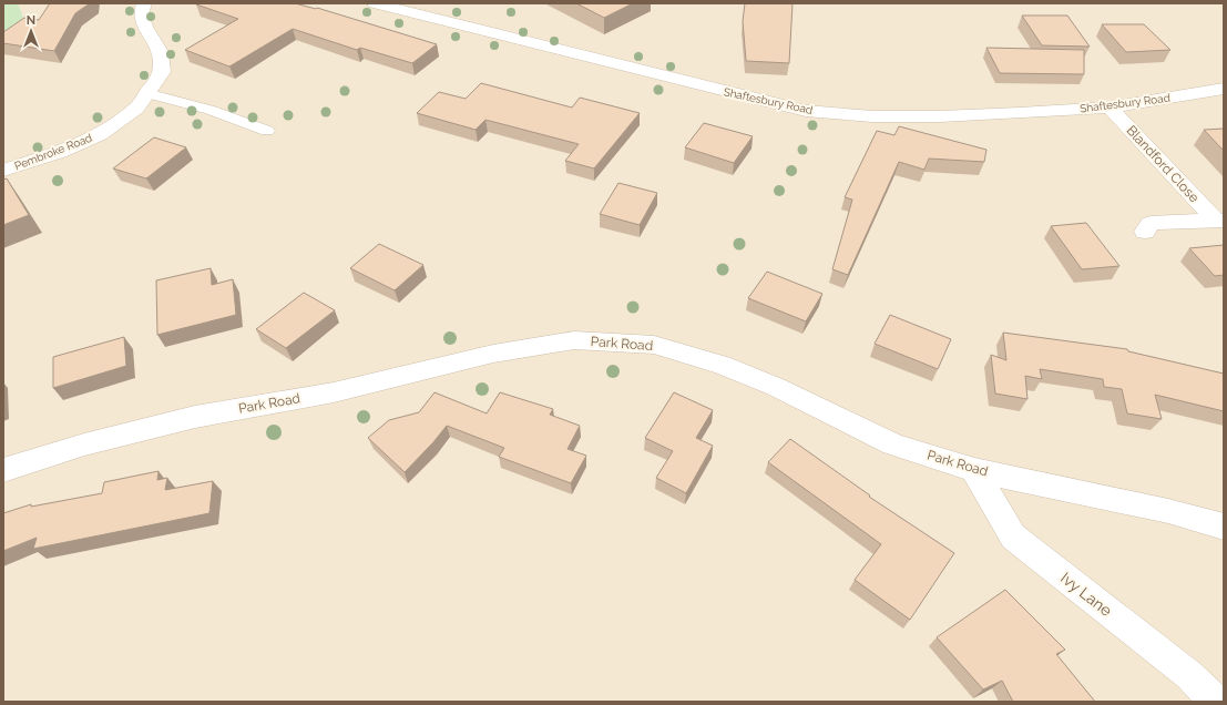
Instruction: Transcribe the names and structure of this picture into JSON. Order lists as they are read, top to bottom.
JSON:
{
  "streets": {
    "street": [
      "Shaftesbury Road",
      "Pembroke Road",
      "Blandford Close",
      "Park Road",
      "Ivy Lane"
    ]
  },
  "crossings": [
    ["Shaftesbury Road", "Blandford Close"],
    ["Park Road", "Ivy Lane"]
  ],
  "north": "top"
}
